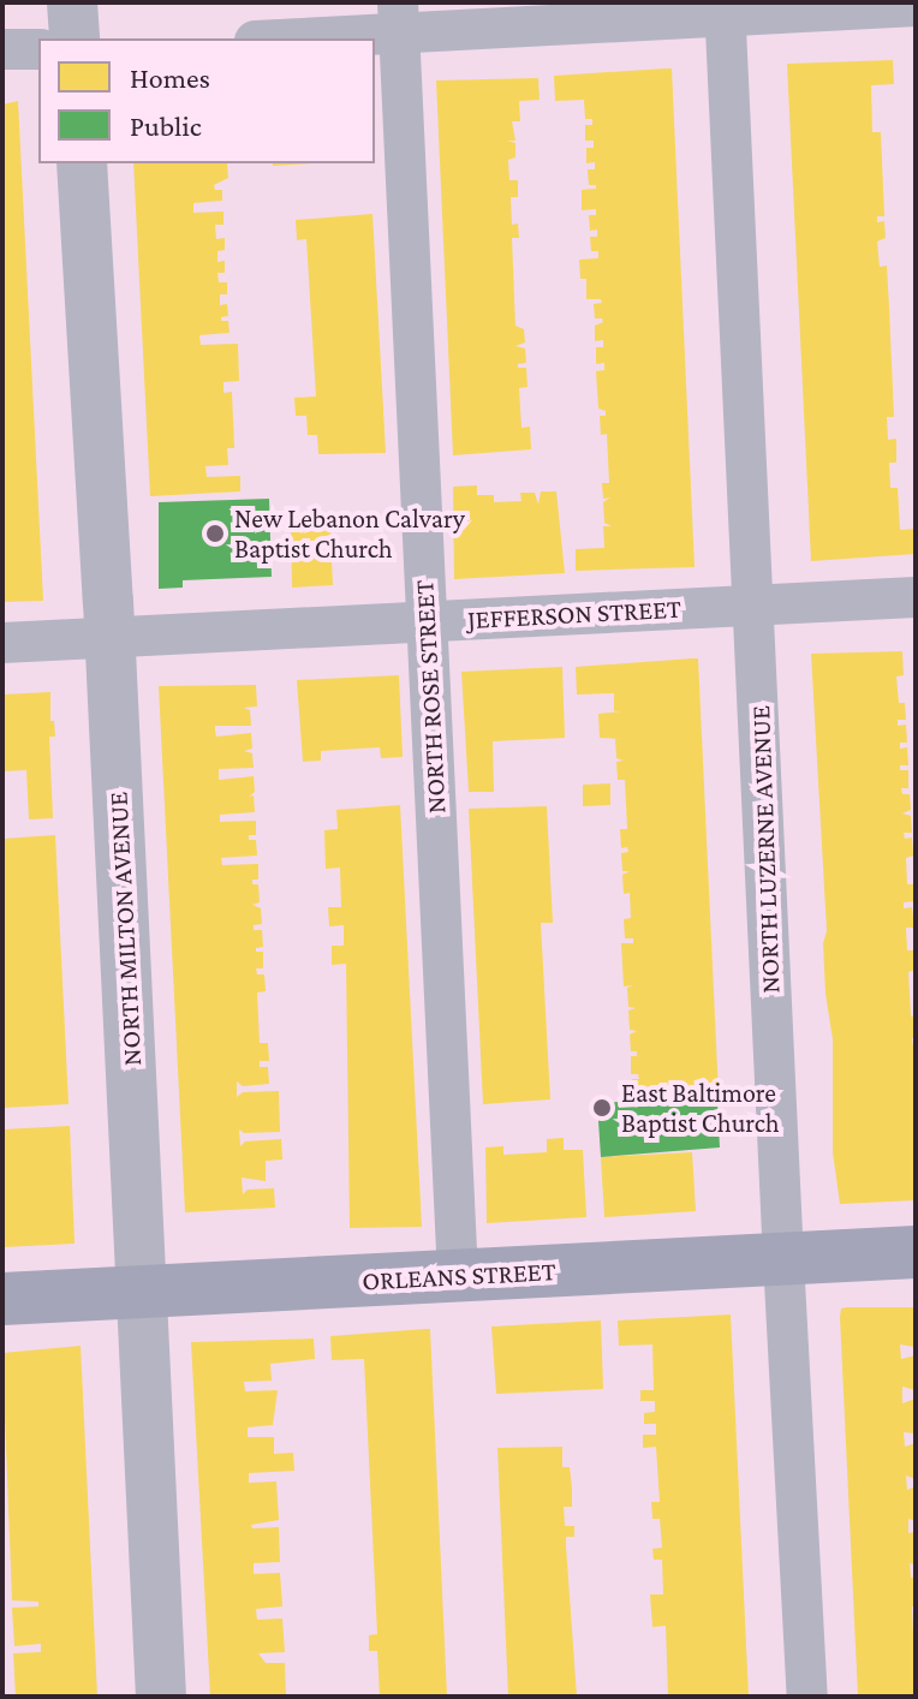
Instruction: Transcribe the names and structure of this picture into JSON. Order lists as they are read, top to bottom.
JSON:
{
  "streets": {
    "main road": ["ORLEANS STREET"],
    "street": [
      "JEFFERSON STREET",
      "NORTH ROSE STREET",
      "NORTH LUZERNE AVENUE",
      "NORTH MILTON AVENUE"
    ]
  },
  "crossings": [
    ["JEFFERSON STREET", "NORTH ROSE STREET"],
    ["JEFFERSON STREET", "NORTH LUZERNE AVENUE"],
    ["JEFFERSON STREET", "NORTH MILTON AVENUE"],
    ["NORTH ROSE STREET", "ORLEANS STREET"],
    ["NORTH LUZERNE AVENUE", "ORLEANS STREET"],
    ["NORTH MILTON AVENUE", "ORLEANS STREET"]
  ],
  "places": ["New Lebanon Calvary Baptist Church", "East Baltimore Baptist Church"],
  "legend": ["Homes", "Public"]
}
